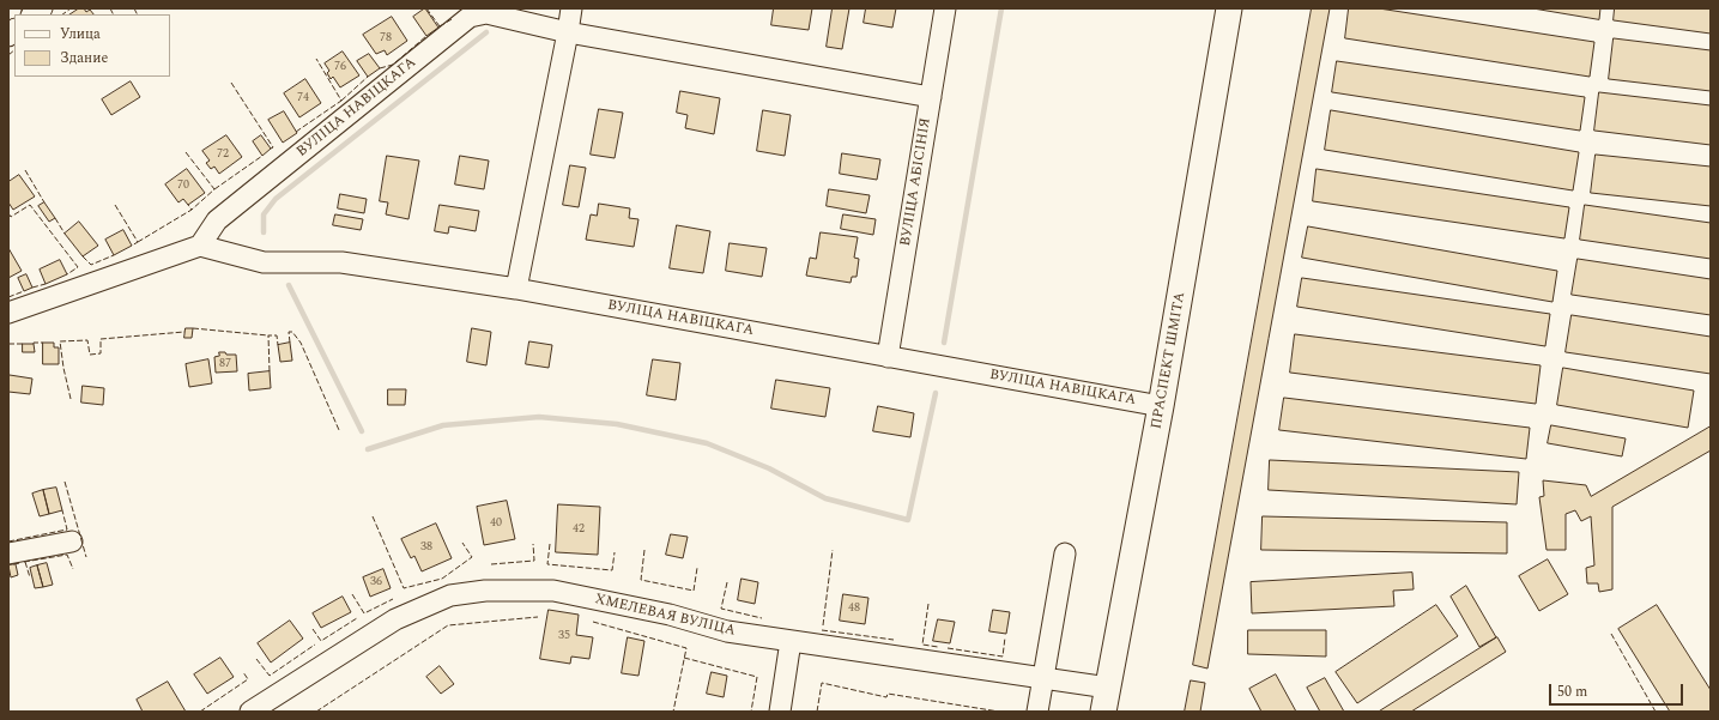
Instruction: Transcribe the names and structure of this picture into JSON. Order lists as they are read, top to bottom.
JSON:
{
  "streets": {
    "main road": ["ПРАСПЕКТ ШМІТА"],
    "street": ["ВУЛІЦА НАВІЦКАГА", "ВУЛІЦА АБІСІНІЯ", "ХМЕЛЕВАЯ ВУЛІЦА"]
  },
  "crossings": [
    ["ВУЛІЦА НАВІЦКАГА", "ВУЛІЦА АБІСІНІЯ"],
    ["ВУЛІЦА НАВІЦКАГА", "ПРАСПЕКТ ШМІТА"],
    ["ПРАСПЕКТ ШМІТА", "ХМЕЛЕВАЯ ВУЛІЦА"]
  ],
  "house_numbers": [
    "78",
    "76",
    "74",
    "72",
    "70",
    "87",
    "40",
    "42",
    "38",
    "36",
    "48",
    "35"
  ],
  "legend": ["Улица", "Здание"],
  "scale_bar": "50 m"
}
